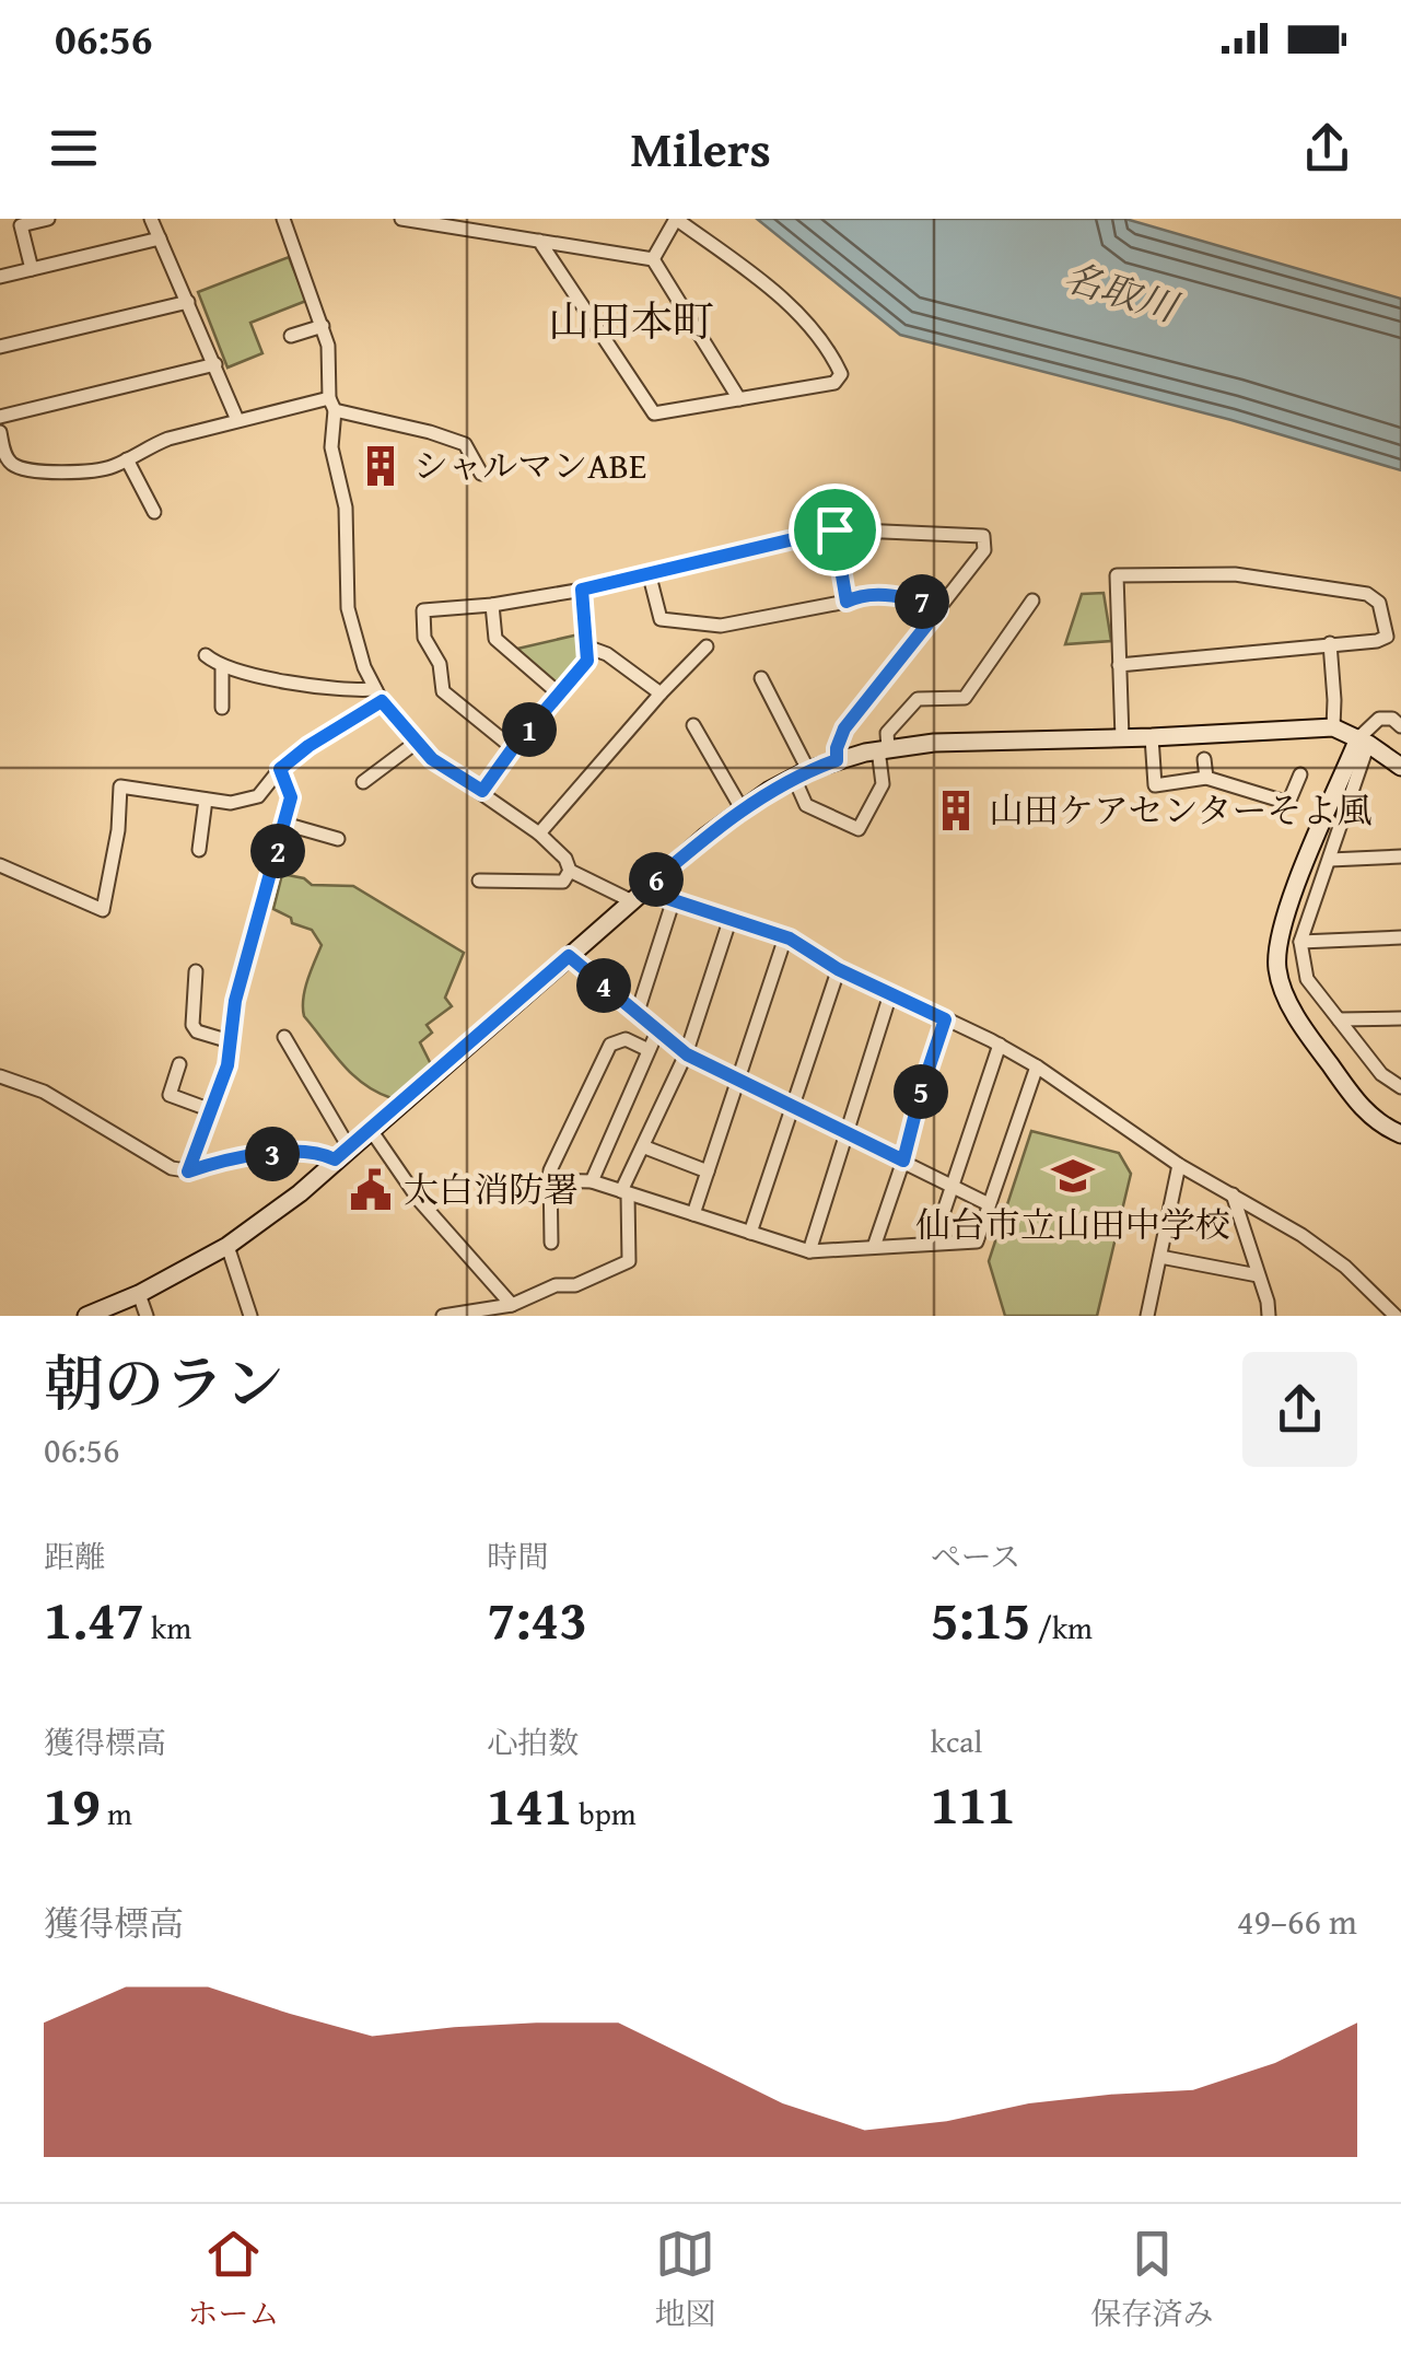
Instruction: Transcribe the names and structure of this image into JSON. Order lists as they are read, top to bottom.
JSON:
{
  "districts": ["山田本町"],
  "water": ["名取川"],
  "places": {
    "building": ["シャルマンABE", "山田ケアセンターそよ風"],
    "school or university": ["仙台市立山田中学校"],
    "public building": ["太白消防署"]
  },
  "page": {
    "status": "06:56",
    "header": "Milers",
    "pins": [
      "7",
      "1",
      "2",
      "6",
      "4",
      "5",
      "3"
    ],
    "heading": ["朝のラン", "06:56"],
    "stats": [
      ["距離", "1.47 km"],
      ["時間", "7:43"],
      ["ペース", "5:15 /km"],
      ["獲得標高", "19 m"],
      ["心拍数", "141 bpm"],
      ["kcal", "111"]
    ],
    "chart": ["獲得標高", "49–66 m"],
    "tabs": ["ホーム", "地図", "保存済み"]
  }
}
